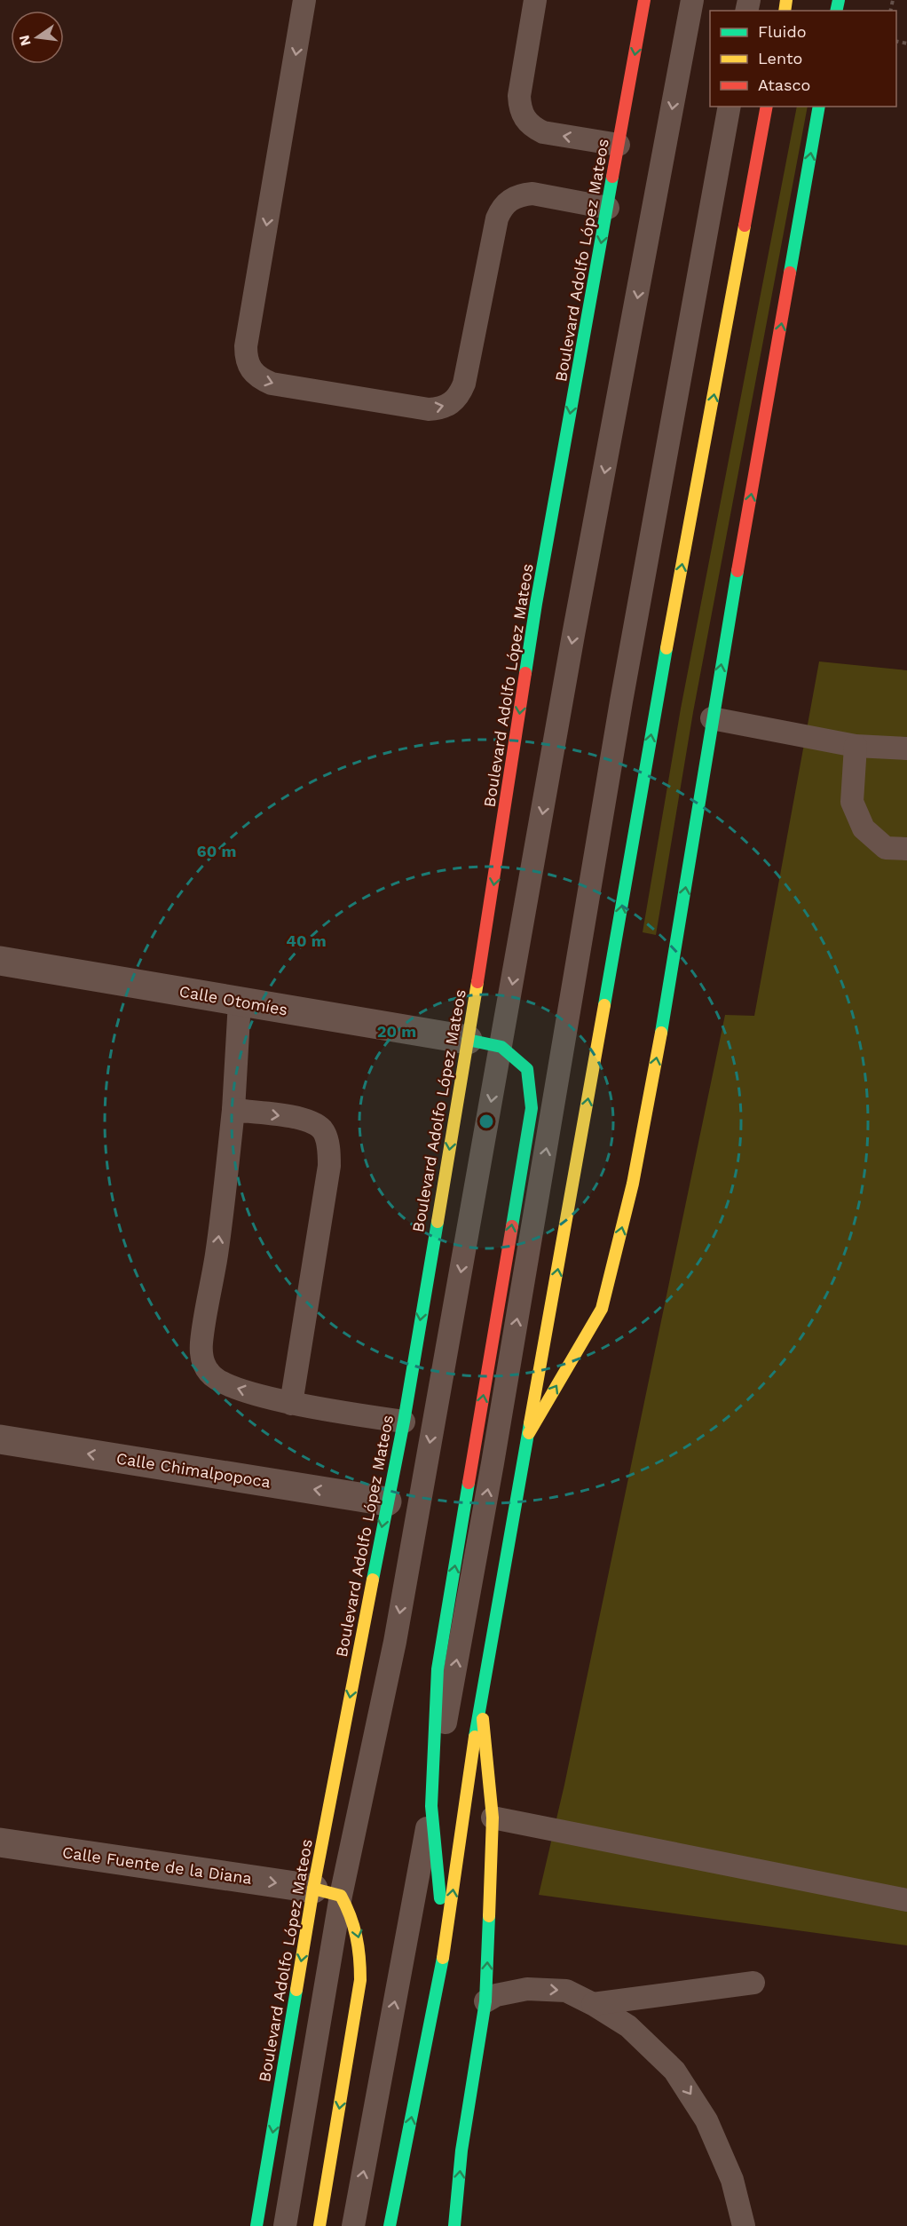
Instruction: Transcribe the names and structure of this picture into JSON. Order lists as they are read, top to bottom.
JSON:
{
  "streets": {
    "main road": ["Boulevard Adolfo López Mateos"],
    "street": ["Calle Otomíes", "Calle Chimalpopoca", "Calle Fuente de la Diana"]
  },
  "crossings": [
    ["Boulevard Adolfo López Mateos", "Calle Otomíes"],
    ["Boulevard Adolfo López Mateos", "Calle Chimalpopoca"],
    ["Boulevard Adolfo López Mateos", "Calle Fuente de la Diana"]
  ],
  "one_way": ["Calle Chimalpopoca", "Calle Fuente de la Diana"],
  "legend": ["Fluido", "Lento", "Atasco"],
  "north": "left",
  "rings": ["60 m", "40 m", "20 m"]
}
